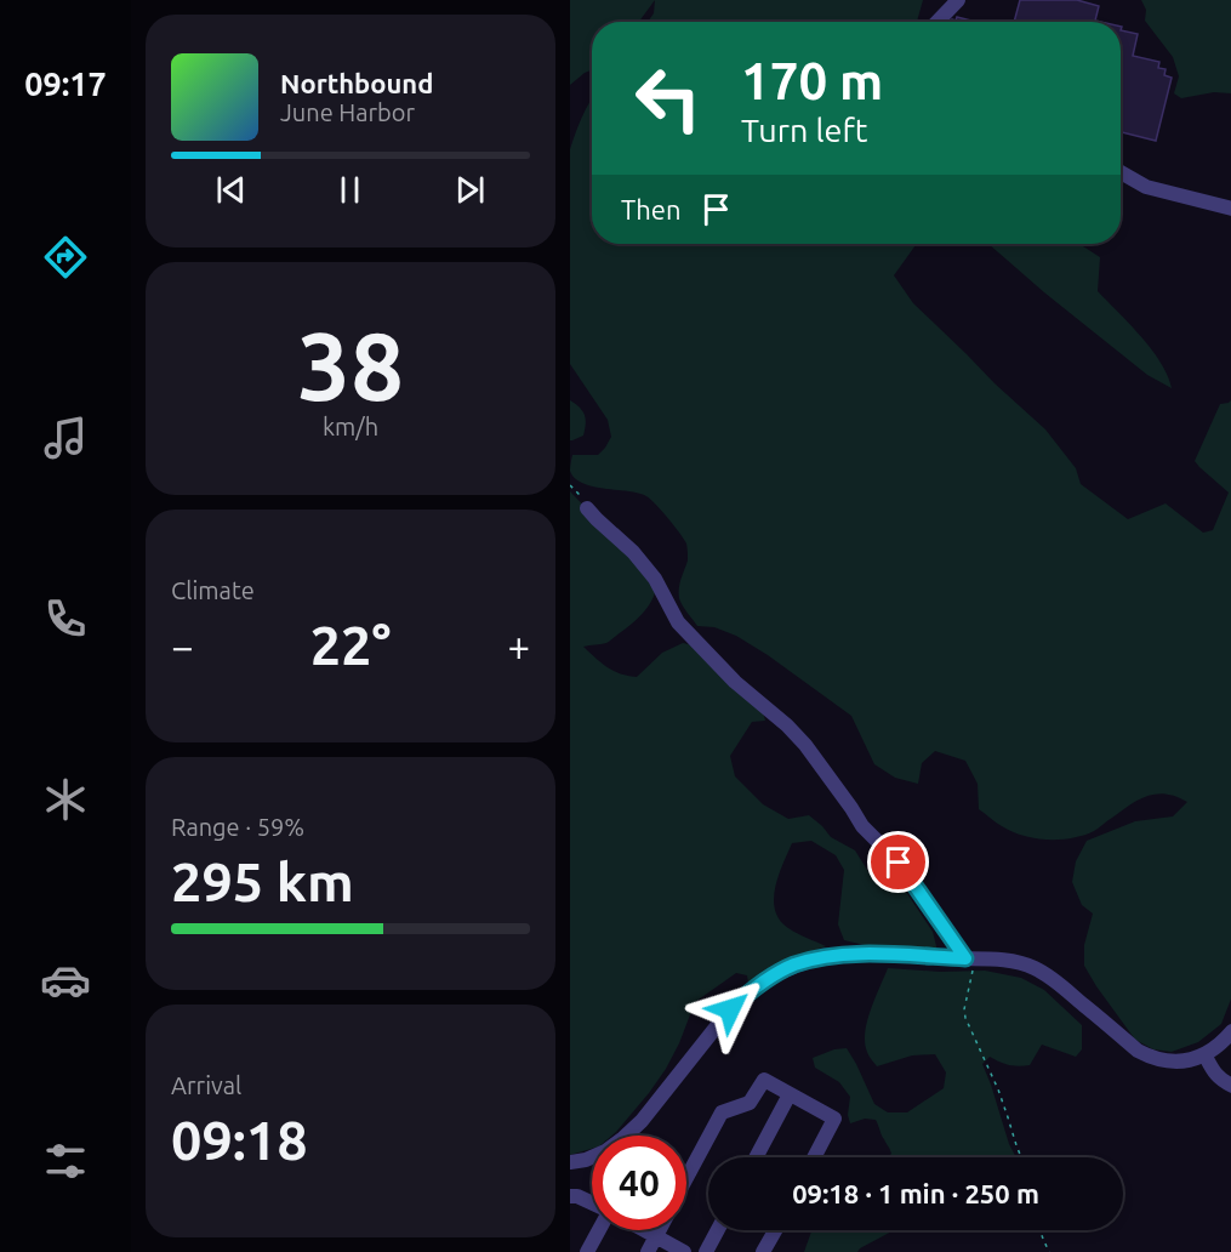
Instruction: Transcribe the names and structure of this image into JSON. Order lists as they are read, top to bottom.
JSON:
{
  "page": {
    "tabs": "09:17",
    "turn": ["170 m", "Turn left"],
    "song": ["Northbound", "June Harbor"],
    "then": "Then",
    "tile": [
      ["38", "km/h"],
      "Climate",
      ["Range · 59%", "295 km"],
      ["Arrival", "09:18"]
    ],
    "heat": ["−", "22°", "+"],
    "limit": "40",
    "trip": "09:18 · 1 min · 250 m"
  }
}
